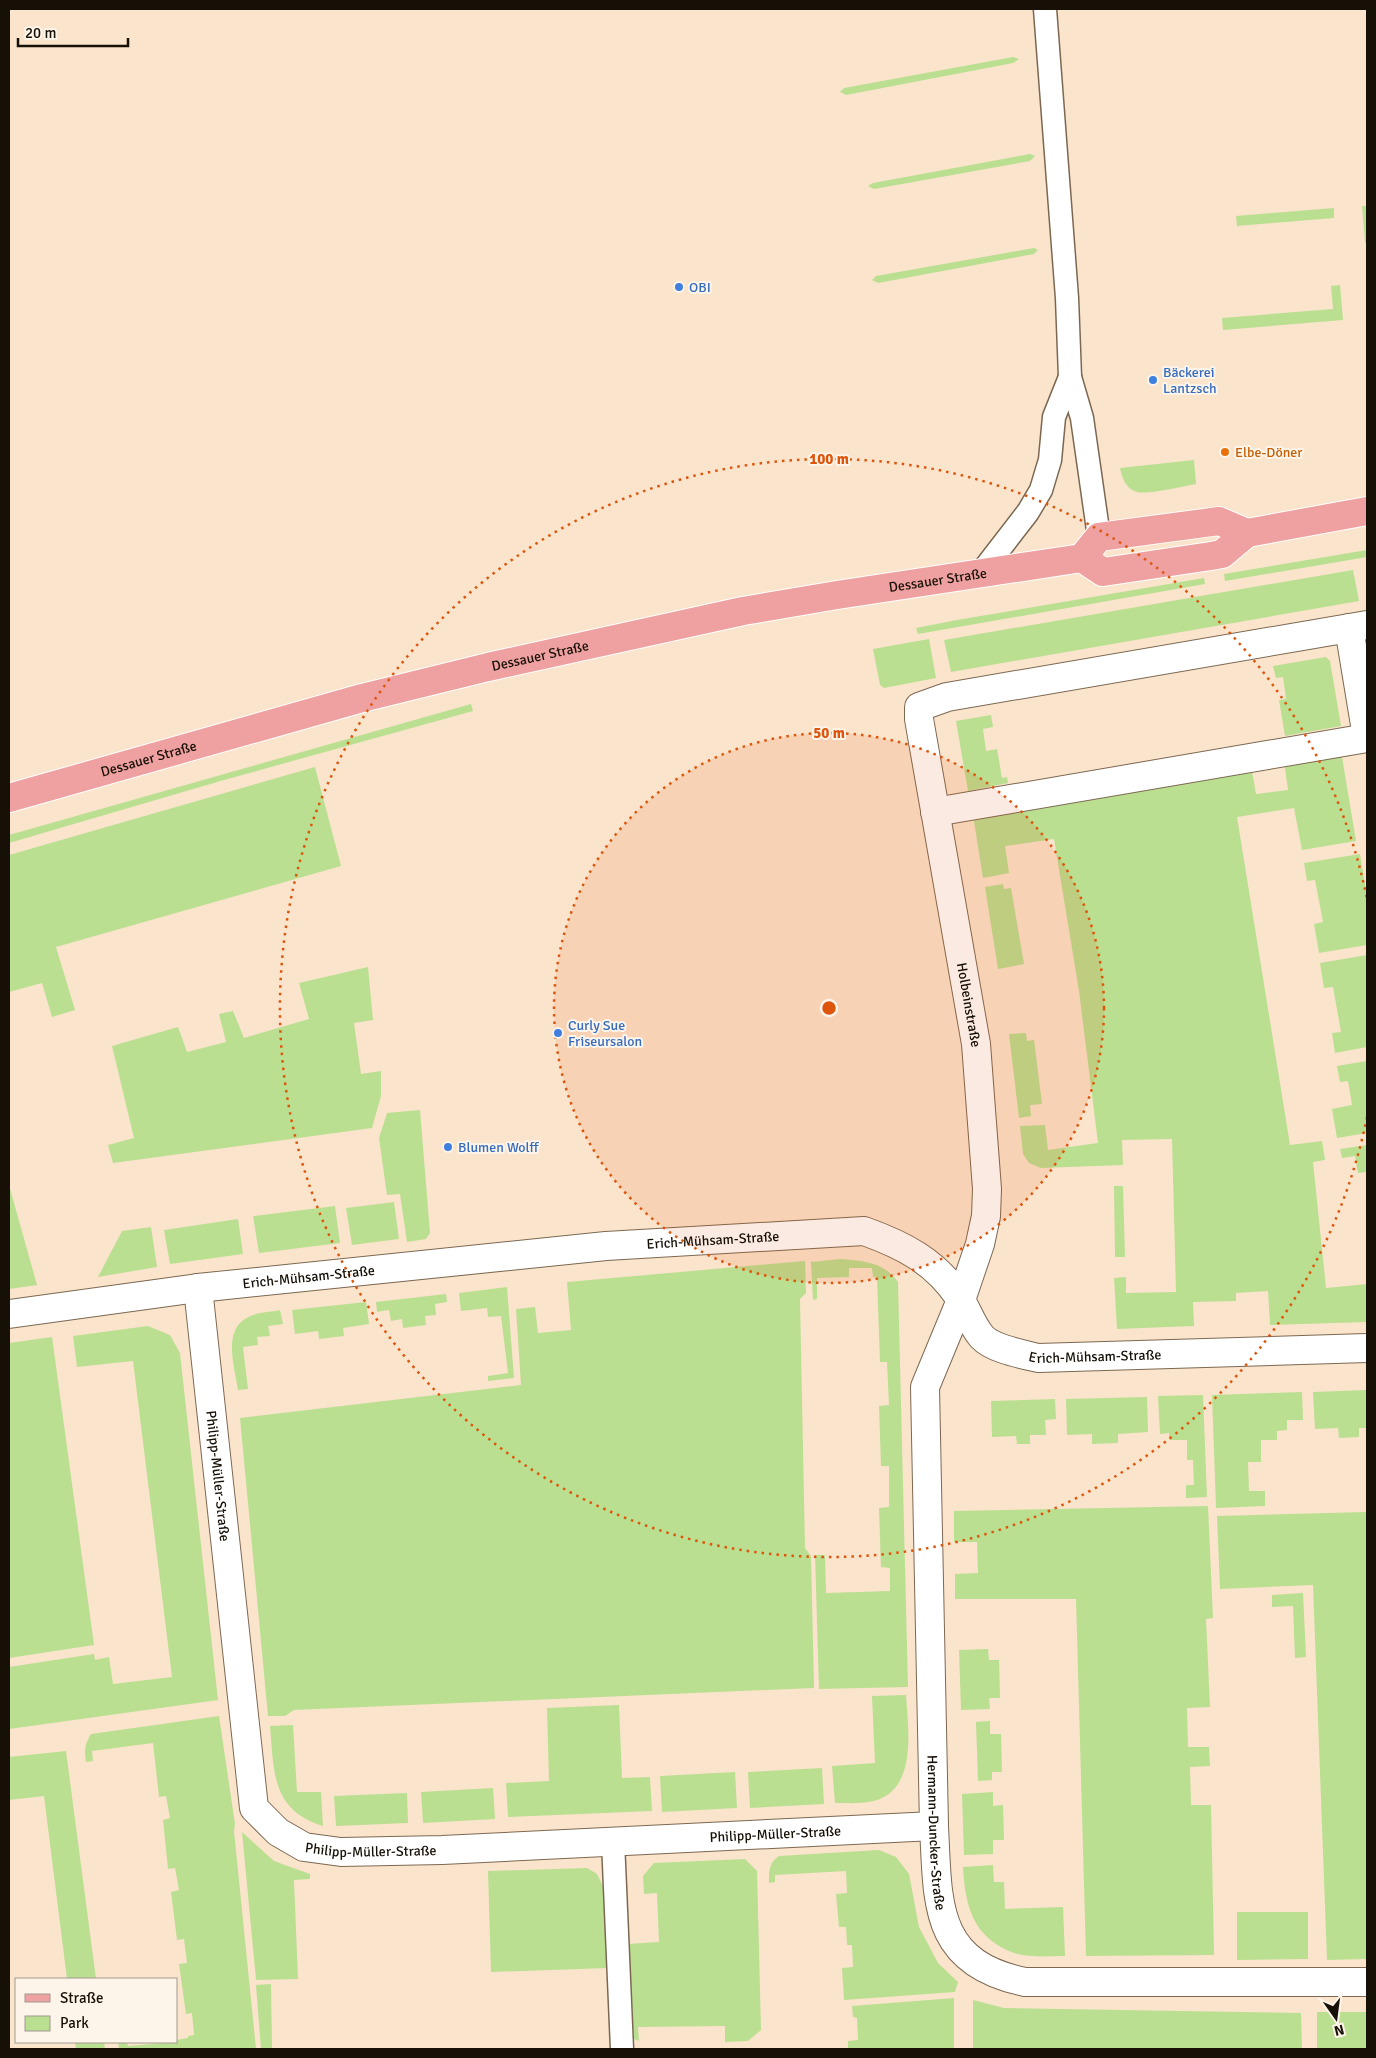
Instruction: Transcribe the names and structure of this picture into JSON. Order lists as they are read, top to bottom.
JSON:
{
  "streets": {
    "main road": ["Dessauer Straße"],
    "street": [
      "Holbeinstraße",
      "Erich-Mühsam-Straße",
      "Philipp-Müller-Straße",
      "Hermann-Duncker-Straße"
    ]
  },
  "crossings": [
    ["Holbeinstraße", "Erich-Mühsam-Straße"],
    ["Holbeinstraße", "Hermann-Duncker-Straße"],
    ["Erich-Mühsam-Straße", "Philipp-Müller-Straße"],
    ["Erich-Mühsam-Straße", "Hermann-Duncker-Straße"],
    ["Philipp-Müller-Straße", "Hermann-Duncker-Straße"]
  ],
  "places": [
    "OBI",
    "Bäckerei Lantzsch",
    "Elbe-Döner",
    "Curly Sue Friseursalon",
    "Blumen Wolff"
  ],
  "legend": ["Straße", "Park"],
  "scale_bar": "20 m",
  "north": "bottom",
  "rings": ["100 m", "50 m"]
}
